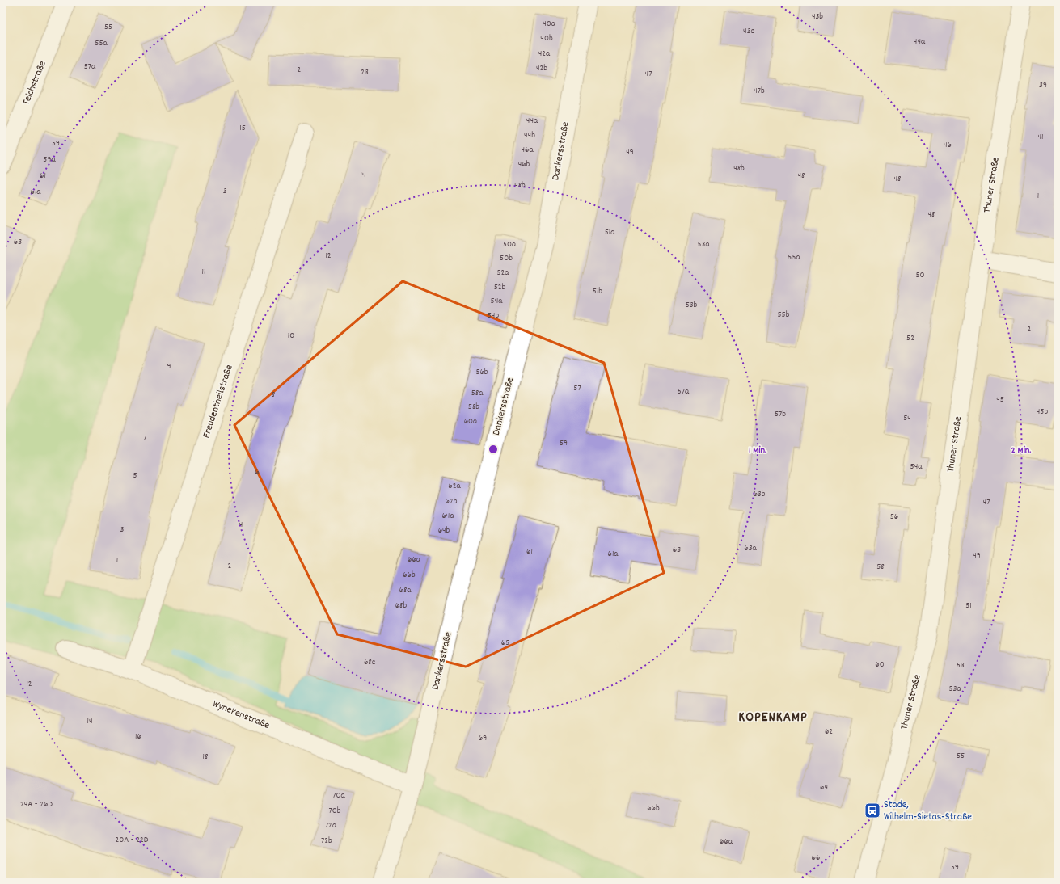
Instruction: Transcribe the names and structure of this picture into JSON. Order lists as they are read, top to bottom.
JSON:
{
  "streets": {
    "street": [
      "Teichstraße",
      "Dankersstraße",
      "Thuner Straße",
      "Freudentheilstraße",
      "Wynekenstraße"
    ]
  },
  "crossings": [
    ["Dankersstraße", "Wynekenstraße"],
    ["Freudentheilstraße", "Wynekenstraße"]
  ],
  "districts": ["KOPENKAMP"],
  "places": {
    "bus stop": ["Stade, Wilhelm-Sietas-Straße"]
  },
  "house_numbers": [
    "43b",
    "40a",
    "55",
    "43c",
    "40b",
    "44a",
    "55a",
    "42a",
    "57a",
    "42b",
    "21",
    "23",
    "47",
    "39",
    "47b",
    "44a",
    "15",
    "44b",
    "41",
    "59",
    "46",
    "46a",
    "49",
    "59a",
    "46b",
    "48b",
    "14",
    "61",
    "48",
    "48",
    "48b",
    "13",
    "61a",
    "1",
    "48",
    "51a",
    "63",
    "50a",
    "53a",
    "12",
    "55a",
    "50b",
    "11",
    "52a",
    "50",
    "52b",
    "51b",
    "54a",
    "53b",
    "55b",
    "54b",
    "2",
    "10",
    "52",
    "9",
    "56b",
    "57",
    "57a",
    "58a",
    "8",
    "45",
    "58b",
    "45b",
    "57b",
    "54",
    "60a",
    "7",
    "59",
    "54a",
    "6",
    "5",
    "62a",
    "63b",
    "62b",
    "47",
    "64a",
    "56",
    "4",
    "3",
    "64b",
    "63a",
    "63",
    "61",
    "61a",
    "49",
    "66a",
    "1",
    "2",
    "58",
    "66b",
    "68a",
    "68b",
    "51",
    "65",
    "68c",
    "60",
    "53",
    "12",
    "53a",
    "14",
    "62",
    "16",
    "69",
    "55",
    "18",
    "64",
    "70a",
    "24A - 26D",
    "66b",
    "70b",
    "72a",
    "20A - 22D",
    "72b",
    "66a",
    "66",
    "59"
  ],
  "rings": ["1 Min.", "2 Min."]
}
